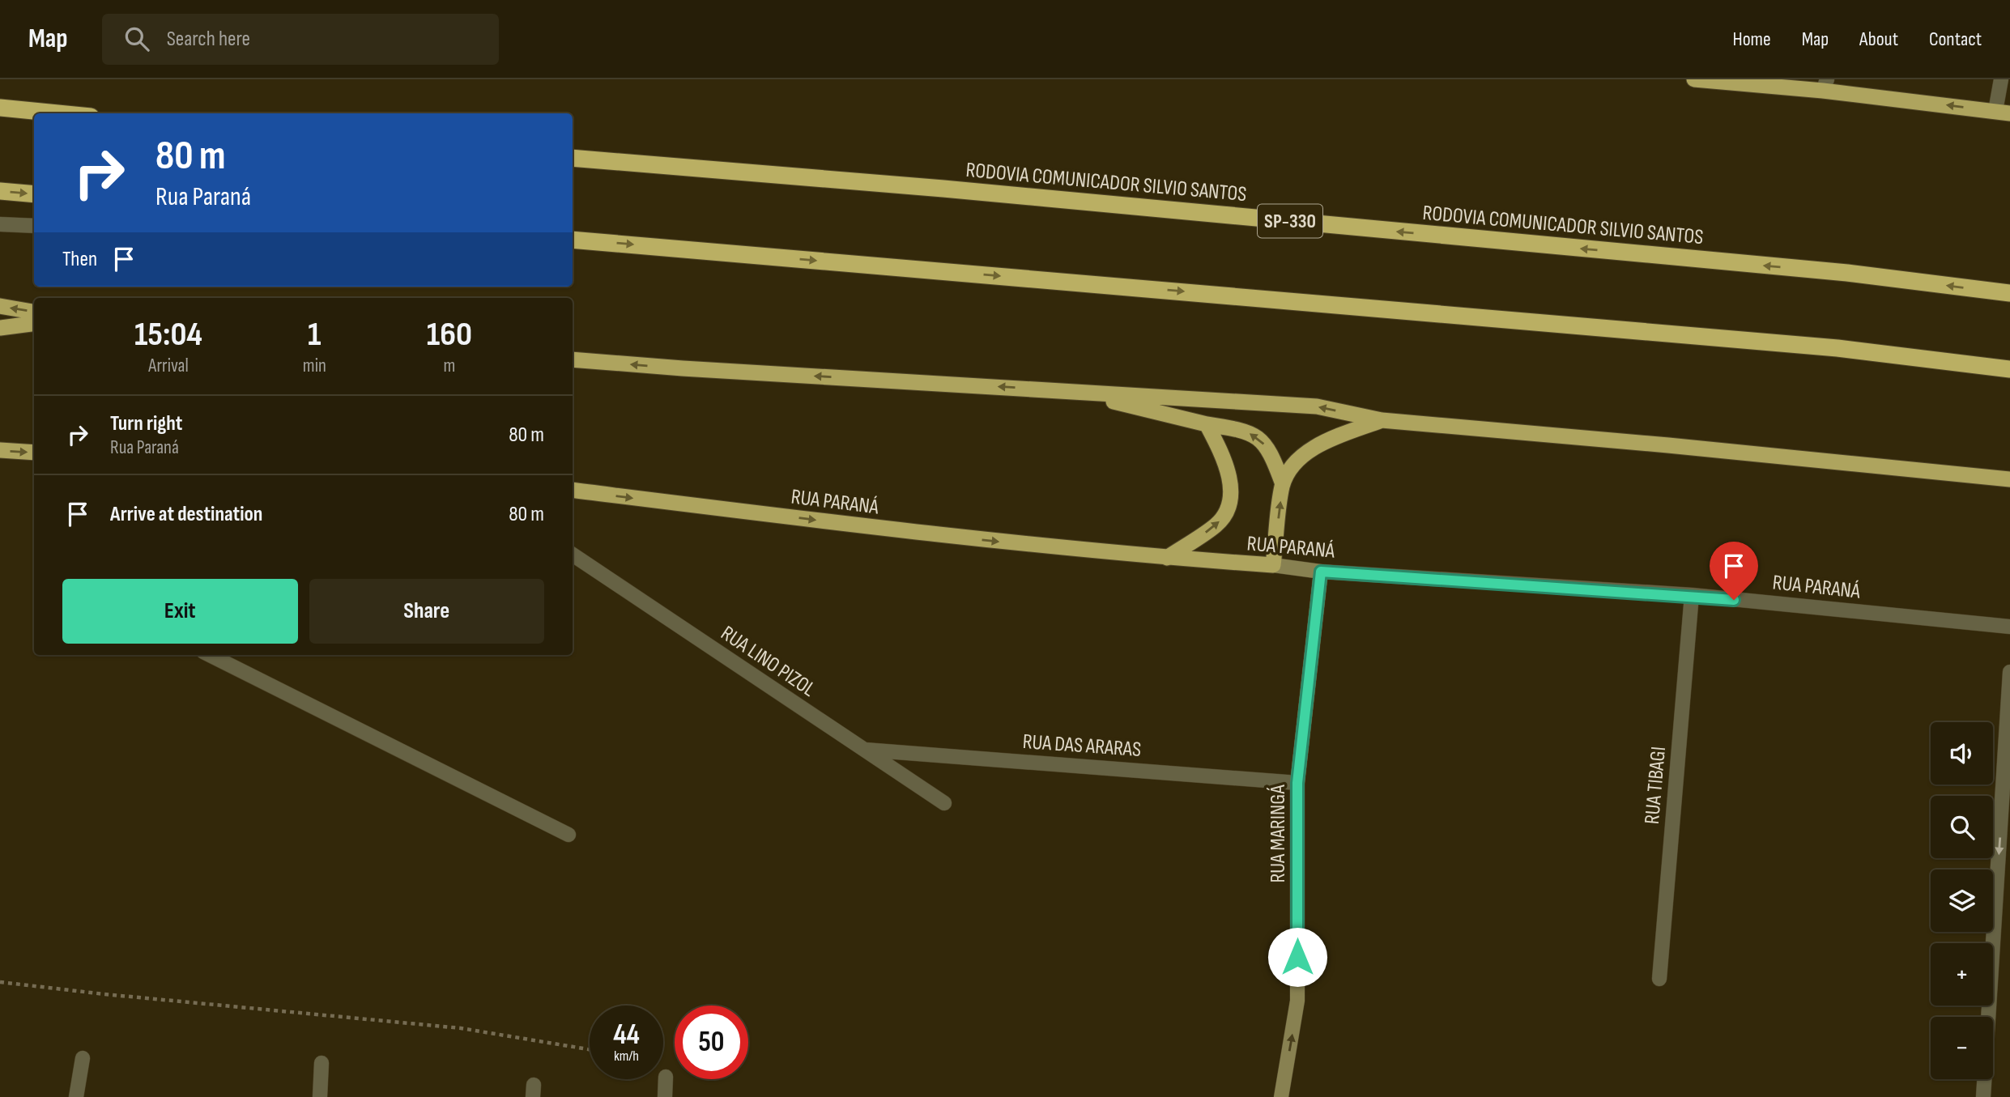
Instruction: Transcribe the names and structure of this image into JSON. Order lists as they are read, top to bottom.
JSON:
{
  "streets": {
    "highway": ["RODOVIA COMUNICADOR SILVIO SANTOS", "SP-330", "RUA PARANÁ"],
    "main road": ["RUA MARINGÁ"],
    "street": ["RUA LINO PIZOL", "RUA DAS ARARAS", "RUA TIBAGI"]
  },
  "crossings": [
    ["RUA PARANÁ", "RUA TIBAGI"],
    ["RUA PARANÁ", "RUA MARINGÁ"],
    ["RUA LINO PIZOL", "RUA DAS ARARAS"],
    ["RUA DAS ARARAS", "RUA MARINGÁ"]
  ],
  "one_way": ["RUA PARANÁ", "RUA MARINGÁ"],
  "page": {
    "header": "Map",
    "search": "Search here",
    "nav": [
      "Home",
      "Map",
      "About",
      "Contact"
    ],
    "turn": ["80 m", "Rua Paraná"],
    "then": "Then",
    "eta": [
      "15:04",
      "Arrival",
      "1",
      "min",
      "160",
      "m"
    ],
    "list": [
      {
        "name": "Turn right",
        "note": "Rua Paraná",
        "value": "80 m"
      },
      {
        "name": "Arrive at destination",
        "value": "80 m"
      }
    ],
    "buttons": ["Exit", "Share"],
    "map_buttons": ["+", "−"],
    "speed": "44 km/h",
    "limit": "50"
  }
}
